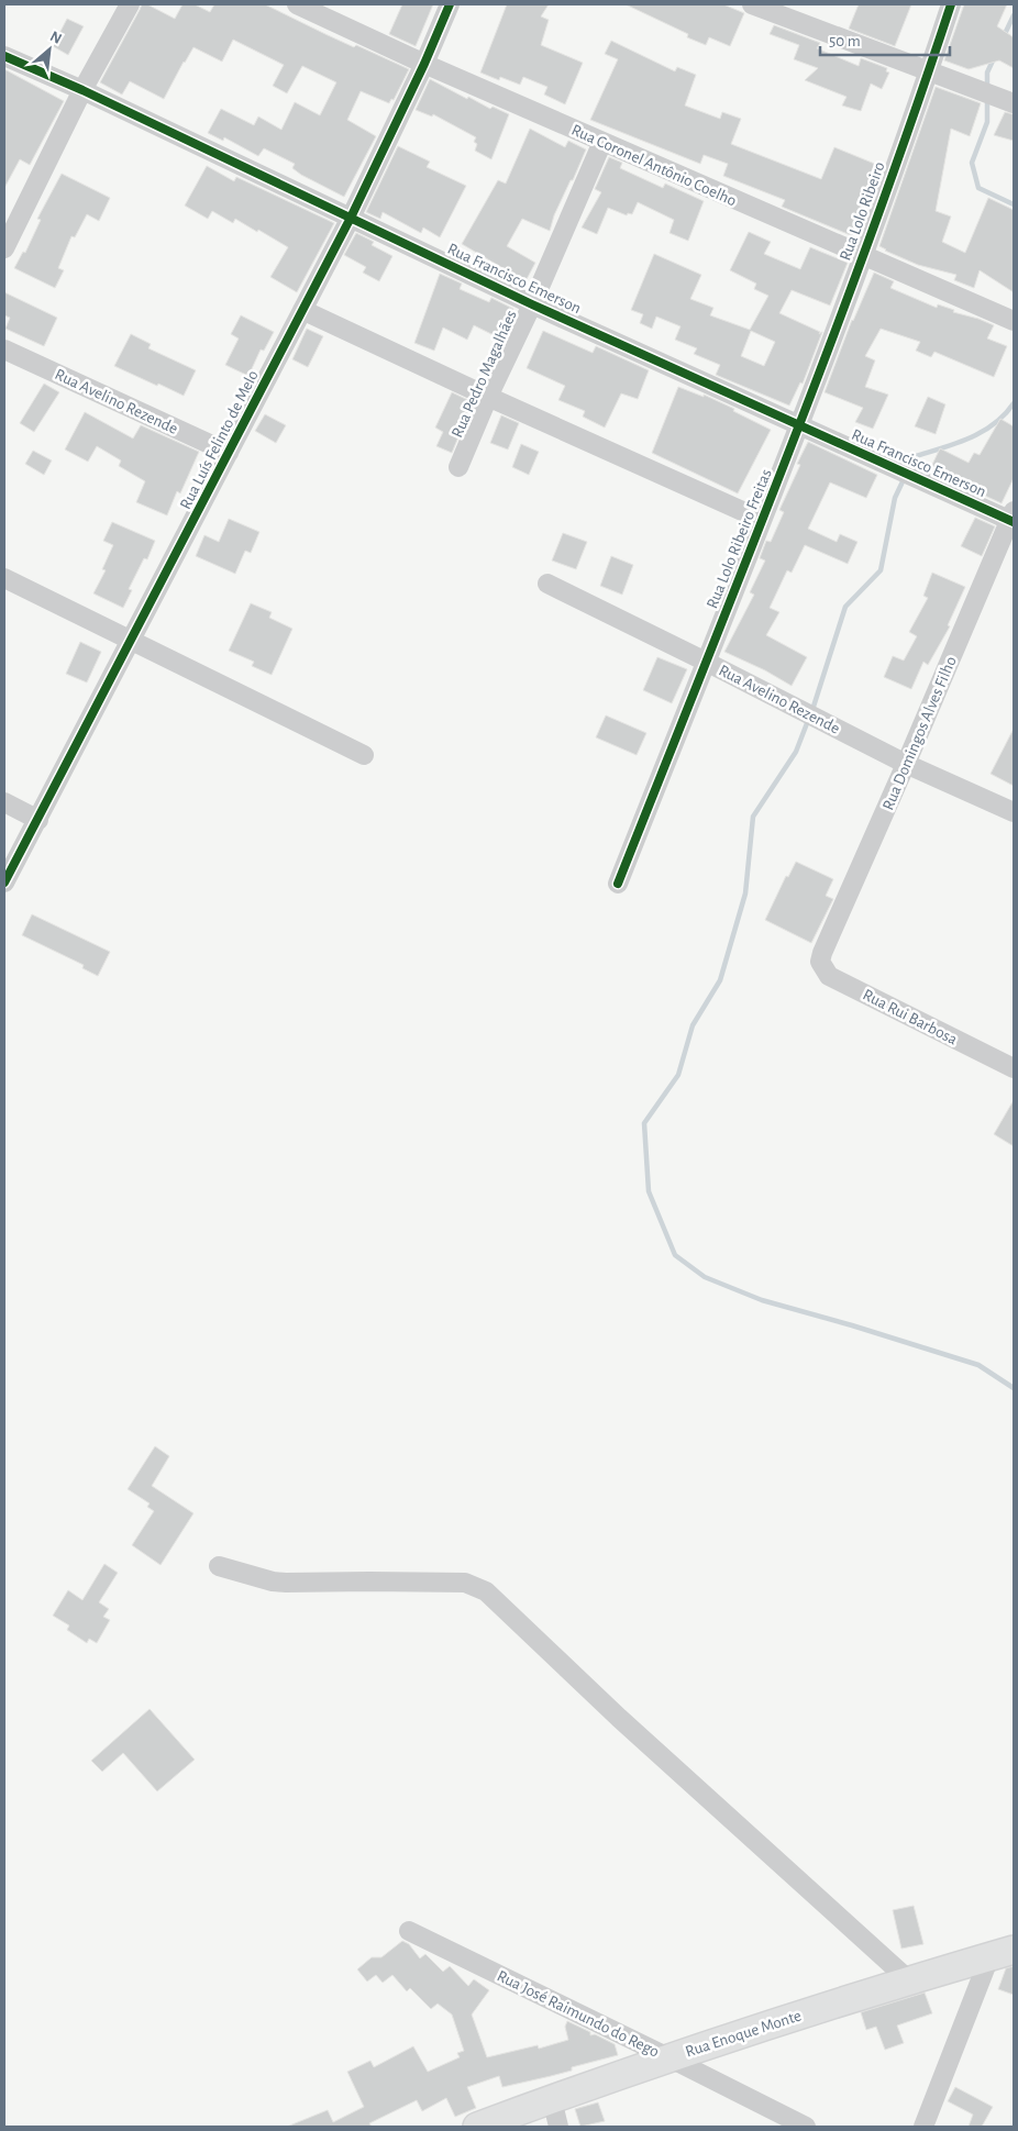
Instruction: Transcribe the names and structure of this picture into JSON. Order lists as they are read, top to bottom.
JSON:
{
  "streets": {
    "main road": ["Rua Enoque Monte"],
    "street": [
      "Rua Coronel Antônio Coelho",
      "Rua Lolo Ribeiro",
      "Rua Francisco Emerson",
      "Rua Pedro Magalhães",
      "Rua Avelino Rezende",
      "Rua Luís Felinto de Melo",
      "Rua Lolo Ribeiro Freitas",
      "Rua Domingos Alves Filho",
      "Rua Rui Barbosa",
      "Rua José Raimundo do Rego"
    ]
  },
  "crossings": [
    ["Rua Coronel Antônio Coelho", "Rua Lolo Ribeiro"],
    ["Rua Coronel Antônio Coelho", "Rua Pedro Magalhães"],
    ["Rua Coronel Antônio Coelho", "Rua Luís Felinto de Melo"],
    ["Rua Lolo Ribeiro", "Rua Francisco Emerson"],
    ["Rua Lolo Ribeiro", "Rua Lolo Ribeiro Freitas"],
    ["Rua Francisco Emerson", "Rua Pedro Magalhães"],
    ["Rua Francisco Emerson", "Rua Luís Felinto de Melo"],
    ["Rua Francisco Emerson", "Rua Lolo Ribeiro Freitas"],
    ["Rua Francisco Emerson", "Rua Domingos Alves Filho"],
    ["Rua Avelino Rezende", "Rua Luís Felinto de Melo"],
    ["Rua Avelino Rezende", "Rua Lolo Ribeiro Freitas"],
    ["Rua Avelino Rezende", "Rua Domingos Alves Filho"],
    ["Rua Domingos Alves Filho", "Rua Rui Barbosa"],
    ["Rua José Raimundo do Rego", "Rua Enoque Monte"]
  ],
  "scale_bar": "50 m",
  "north": "top right"
}
